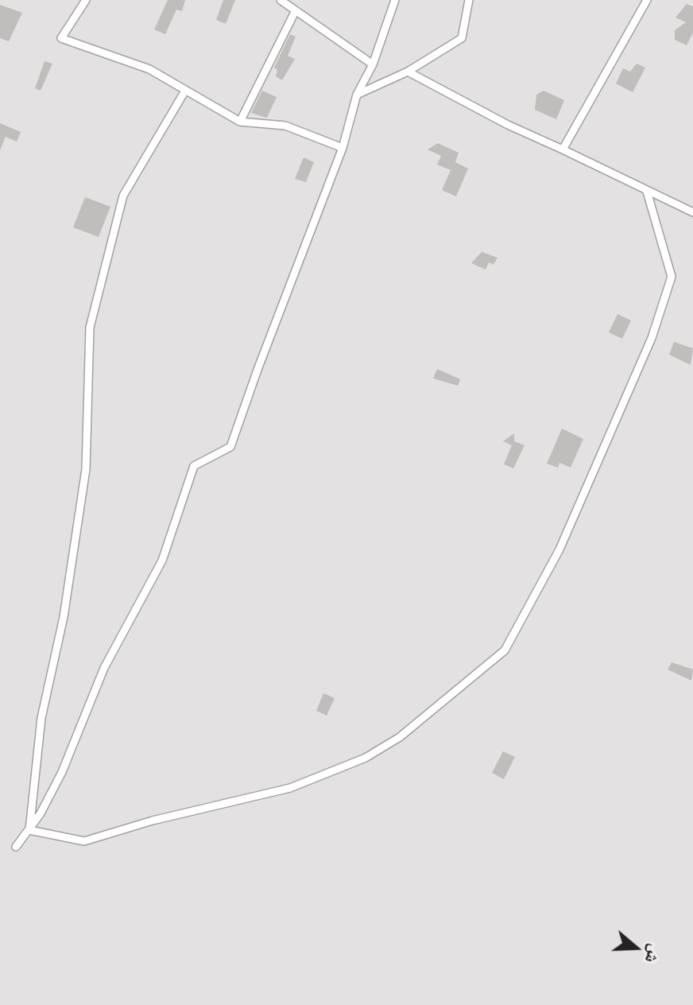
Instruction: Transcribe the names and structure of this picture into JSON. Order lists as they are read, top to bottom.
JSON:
{
  "north": "right"
}
